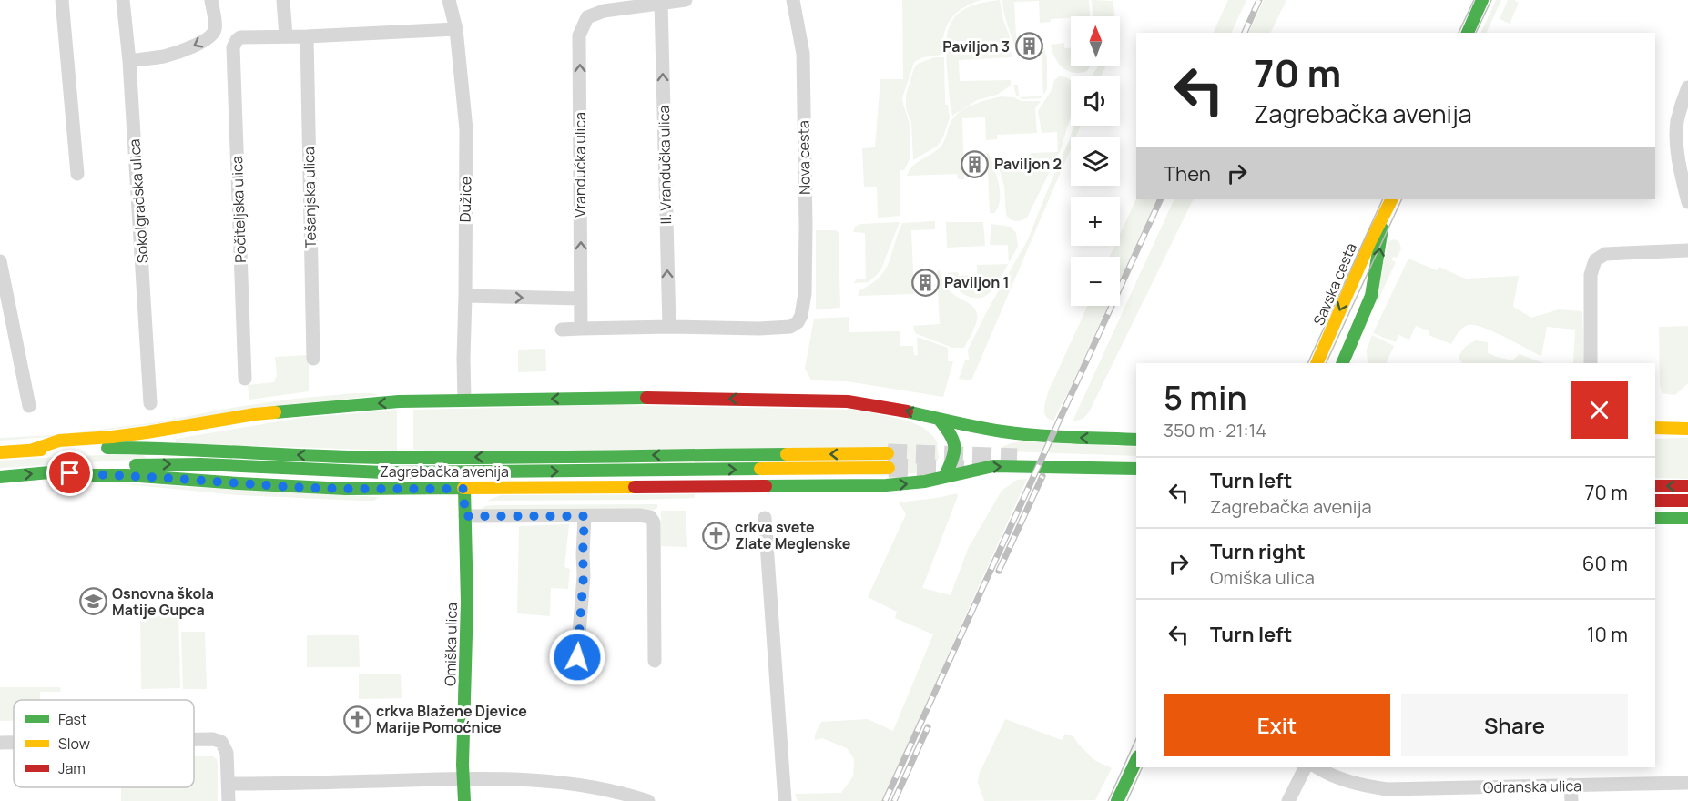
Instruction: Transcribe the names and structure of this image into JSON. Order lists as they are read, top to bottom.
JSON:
{
  "streets": {
    "main road": ["Savska cesta", "Zagrebačka avenija", "Omiška ulica"],
    "street": [
      "Nova cesta",
      "Vrandučka ulica",
      "II. Vrandučka ulica",
      "Tešanjska ulica",
      "Dužice",
      "Sokolgradska ulica",
      "Počiteljska ulica",
      "Odranska ulica"
    ]
  },
  "crossings": [
    ["Nova cesta", "II. Vrandučka ulica"],
    ["Vrandučka ulica", "II. Vrandučka ulica"]
  ],
  "one_way": ["Vrandučka ulica", "II. Vrandučka ulica"],
  "places": {
    "building": ["Paviljon 3", "Paviljon 2", "Paviljon 1"],
    "church": ["crkva svete Zlate Meglenske", "crkva Blažene Djevice Marije Pomoćnice"],
    "school or university": ["Osnovna škola Matije Gupca"]
  },
  "legend": ["Fast", "Slow", "Jam"],
  "north": "top",
  "page": {
    "map_buttons": ["+", "−"],
    "turn": ["70 m", "Zagrebačka avenija"],
    "then": "Then",
    "heading": ["5 min", "350 m · 21:14"],
    "list": [
      {
        "name": "Turn left",
        "note": "Zagrebačka avenija",
        "value": "70 m"
      },
      {
        "name": "Turn right",
        "note": "Omiška ulica",
        "value": "60 m"
      },
      {
        "name": "Turn left",
        "value": "10 m"
      }
    ],
    "buttons": ["Exit", "Share"]
  }
}
